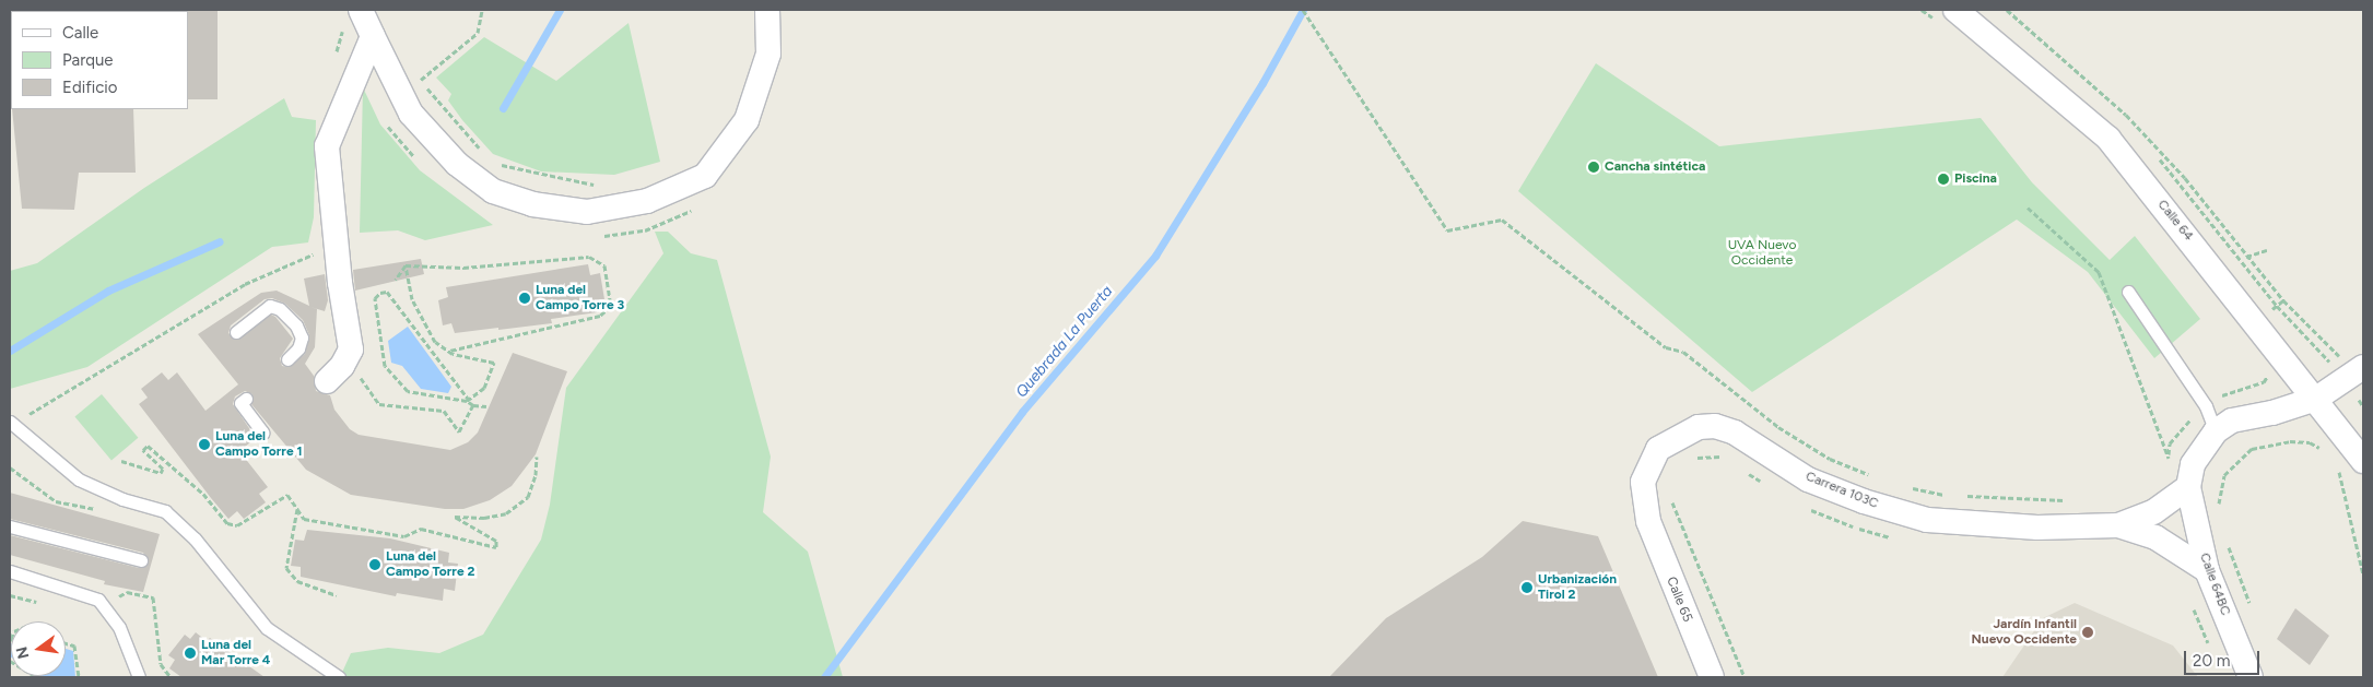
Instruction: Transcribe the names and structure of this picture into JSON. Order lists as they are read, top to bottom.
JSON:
{
  "streets": {
    "street": [
      "Calle 64",
      "Carrera 103C",
      "Calle 64BC",
      "Calle 65"
    ]
  },
  "crossings": [
    ["Carrera 103C", "Calle 65"]
  ],
  "water": ["Quebrada La Puerta"],
  "parks": ["UVA Nuevo Occidente"],
  "places": [
    "Cancha sintética",
    "Piscina",
    "Luna del Campo Torre 3",
    "Luna del Campo Torre 1",
    "Luna del Campo Torre 2",
    "Urbanización Tirol 2",
    "Jardín Infantil Nuevo Occidente",
    "Luna del Mar Torre 4"
  ],
  "legend": ["Calle", "Parque", "Edificio"],
  "scale_bar": "20 m",
  "north": "left"
}
